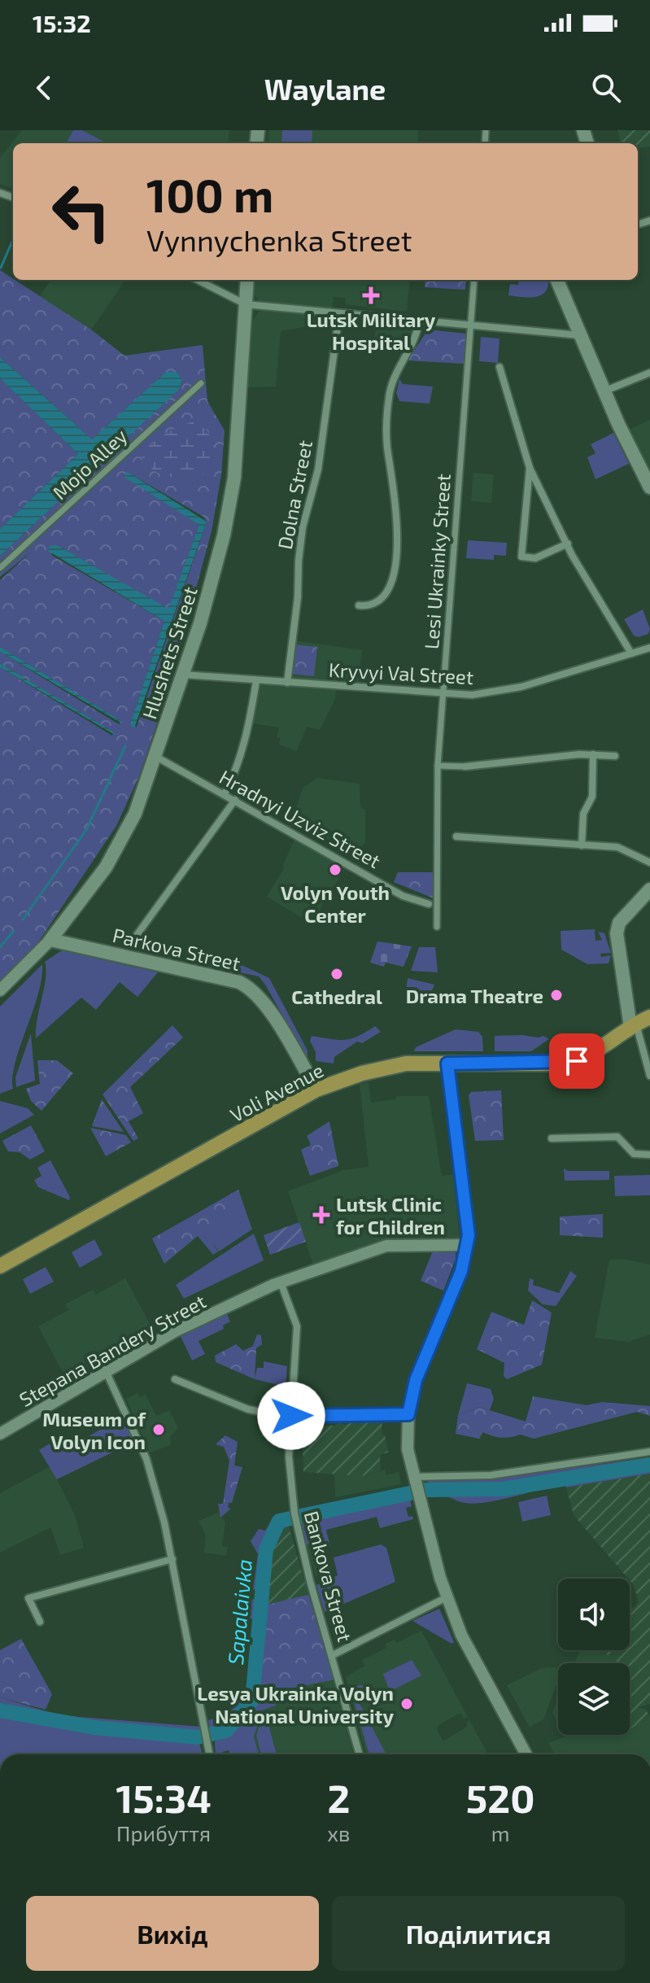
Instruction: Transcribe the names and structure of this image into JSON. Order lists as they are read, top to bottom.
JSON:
{
  "streets": {
    "main road": ["Hlushets Street", "Parkova Street", "Voli Avenue"],
    "street": [
      "Mojo Alley",
      "Dolna Street",
      "Lesi Ukrainky Street",
      "Kryvyi Val Street",
      "Hradnyi Uzviz Street",
      "Stepana Bandery Street",
      "Bankova Street"
    ]
  },
  "crossings": [
    ["Dolna Street", "Kryvyi Val Street"],
    ["Lesi Ukrainky Street", "Kryvyi Val Street"],
    ["Hlushets Street", "Kryvyi Val Street"],
    ["Hlushets Street", "Hradnyi Uzviz Street"],
    ["Hlushets Street", "Parkova Street"],
    ["Parkova Street", "Voli Avenue"],
    ["Stepana Bandery Street", "Bankova Street"]
  ],
  "water": ["Sapalaivka"],
  "places": {
    "health": ["Lutsk Military Hospital", "Lutsk Clinic for Children"],
    "other": [
      "Volyn Youth Center",
      "Cathedral",
      "Drama Theatre",
      "Museum of Volyn Icon",
      "Lesya Ukrainka Volyn National University"
    ]
  },
  "page": {
    "status": "15:32",
    "header": "Waylane",
    "turn": ["100 m", "Vynnychenka Street"],
    "eta": [
      "15:34",
      "Прибуття",
      "2",
      "хв",
      "520",
      "m"
    ],
    "buttons": ["Вихід", "Поділитися"]
  }
}
